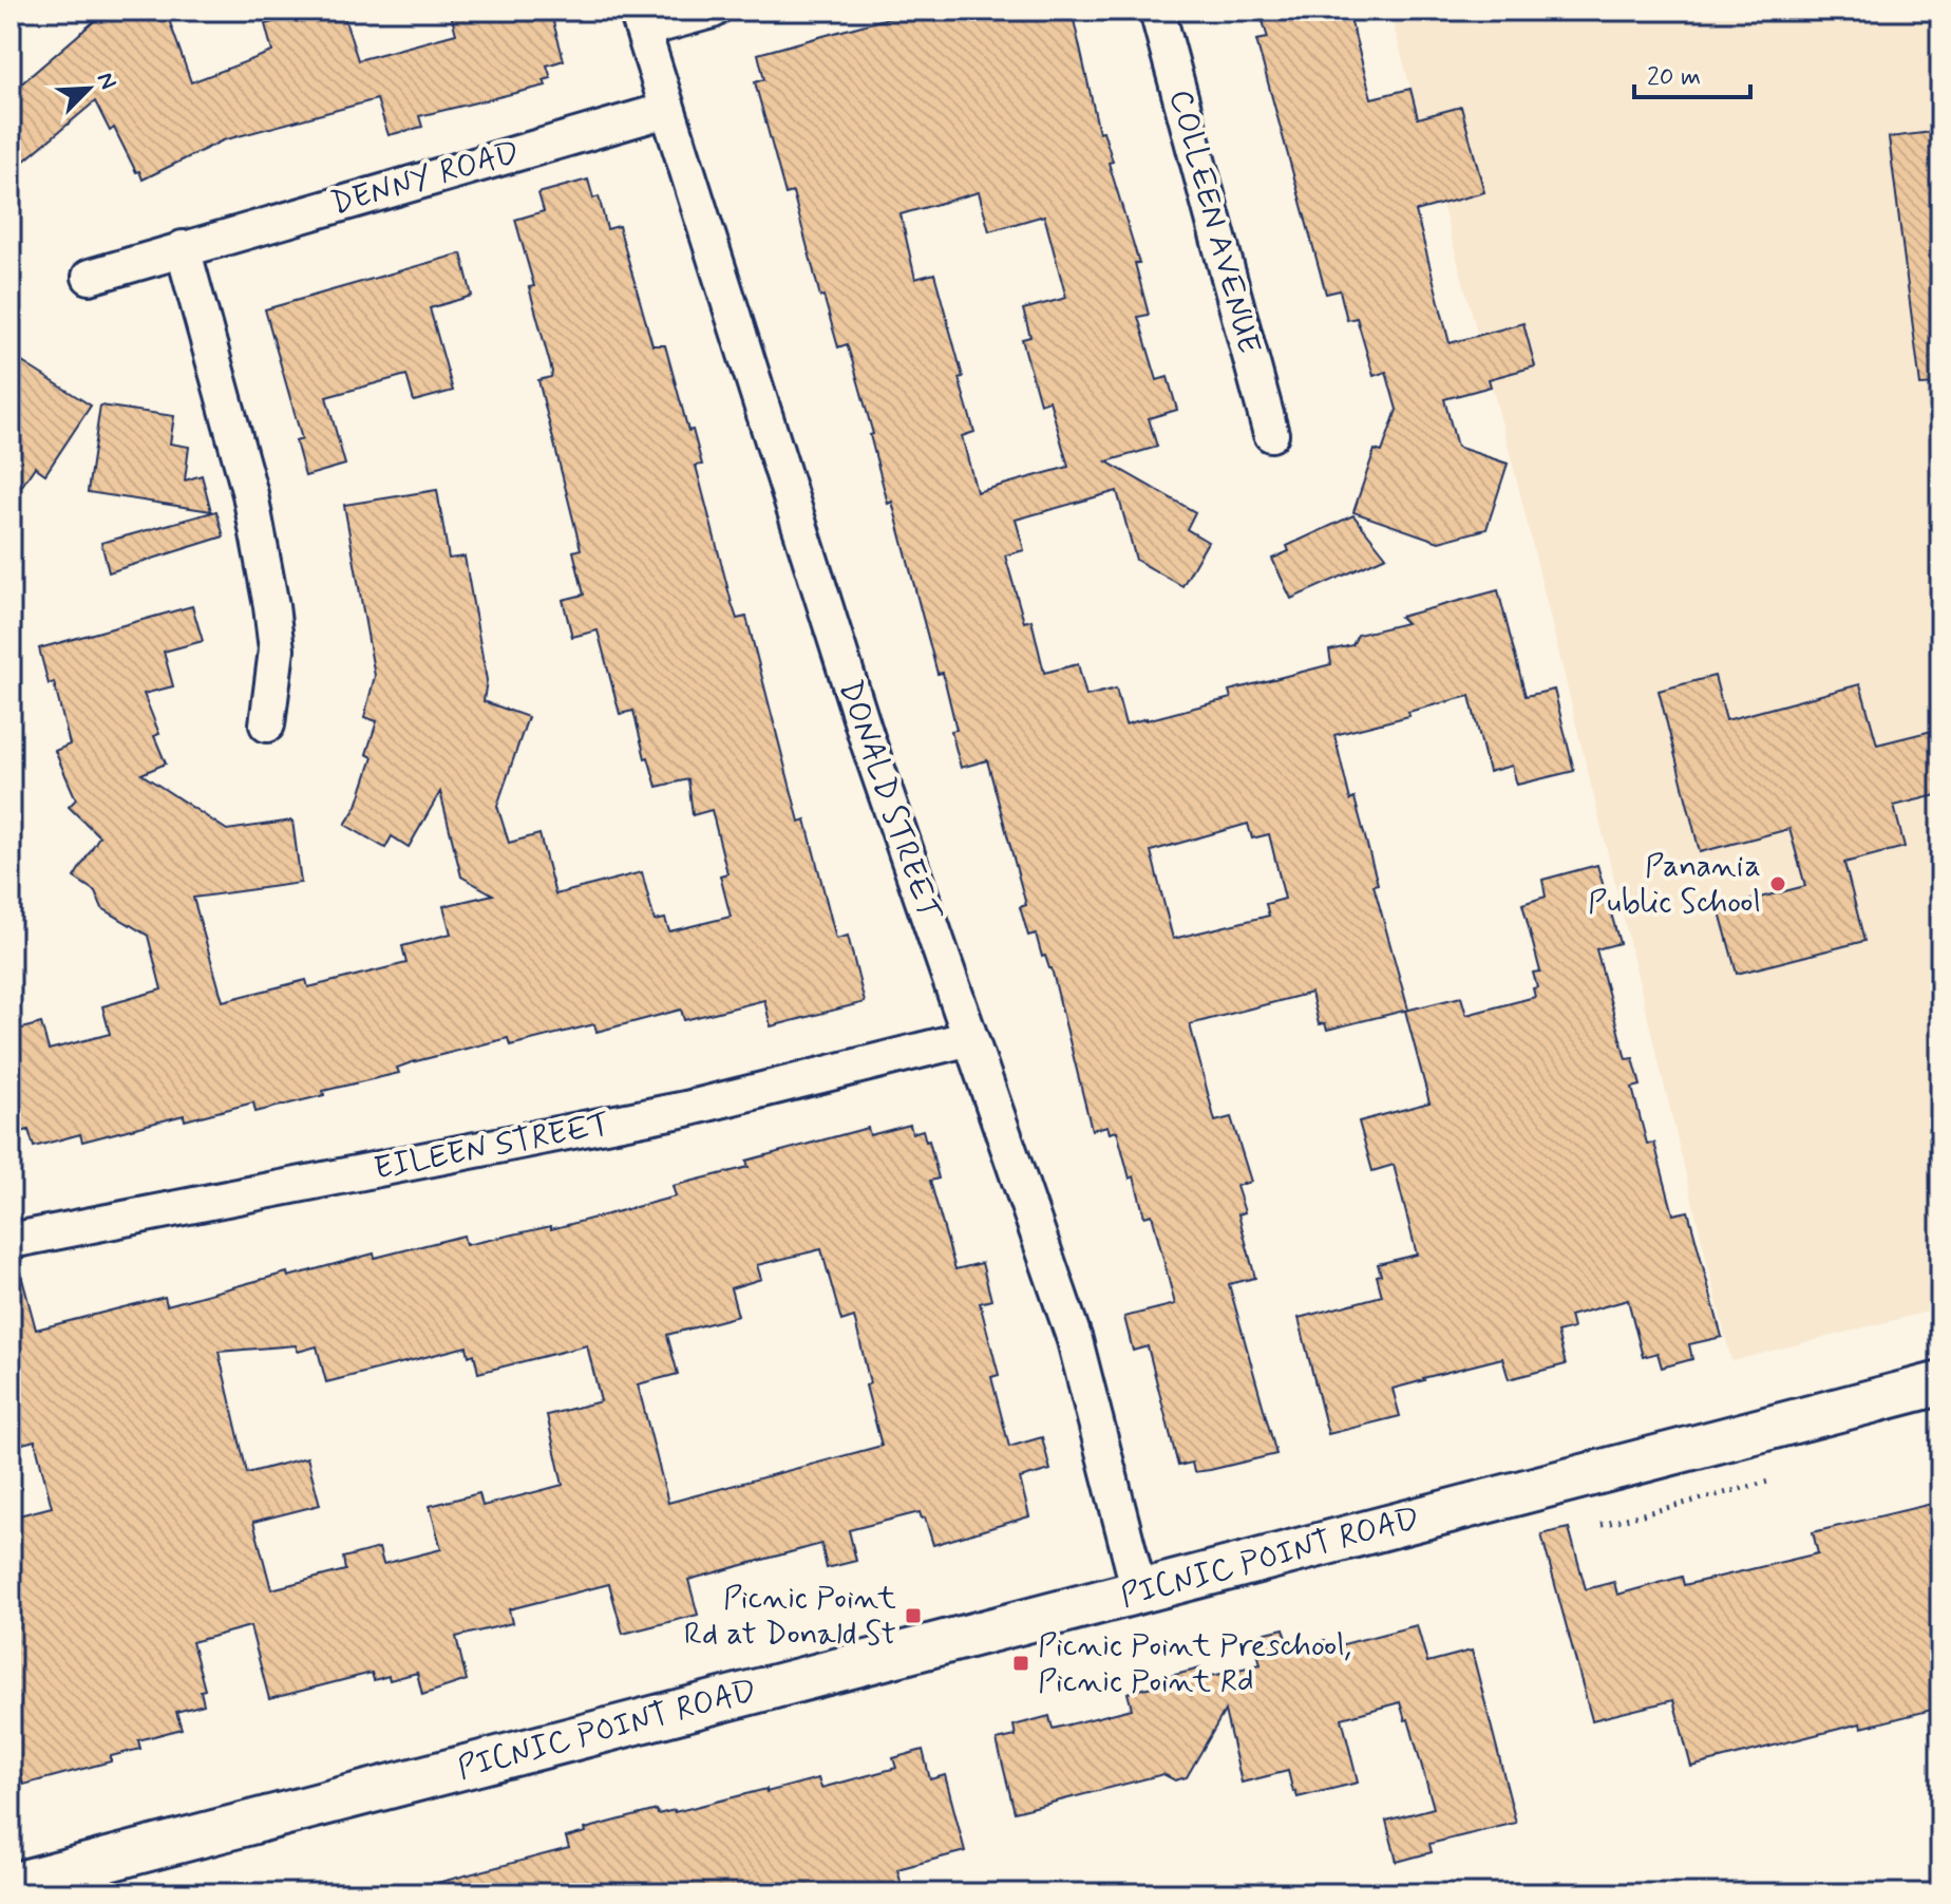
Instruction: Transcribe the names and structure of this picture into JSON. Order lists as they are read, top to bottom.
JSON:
{
  "streets": {
    "street": [
      "DENNY ROAD",
      "COLLEEN AVENUE",
      "DONALD STREET",
      "EILEEN STREET",
      "PICNIC POINT ROAD"
    ]
  },
  "crossings": [
    ["DENNY ROAD", "DONALD STREET"],
    ["DONALD STREET", "EILEEN STREET"],
    ["DONALD STREET", "PICNIC POINT ROAD"]
  ],
  "places": {
    "other": ["Panania Public School"],
    "transit": ["Picnic Point Rd at Donald St", "Picnic Point Preschool, Picnic Point Rd"]
  },
  "scale_bar": "20 m",
  "north": "top right"
}
